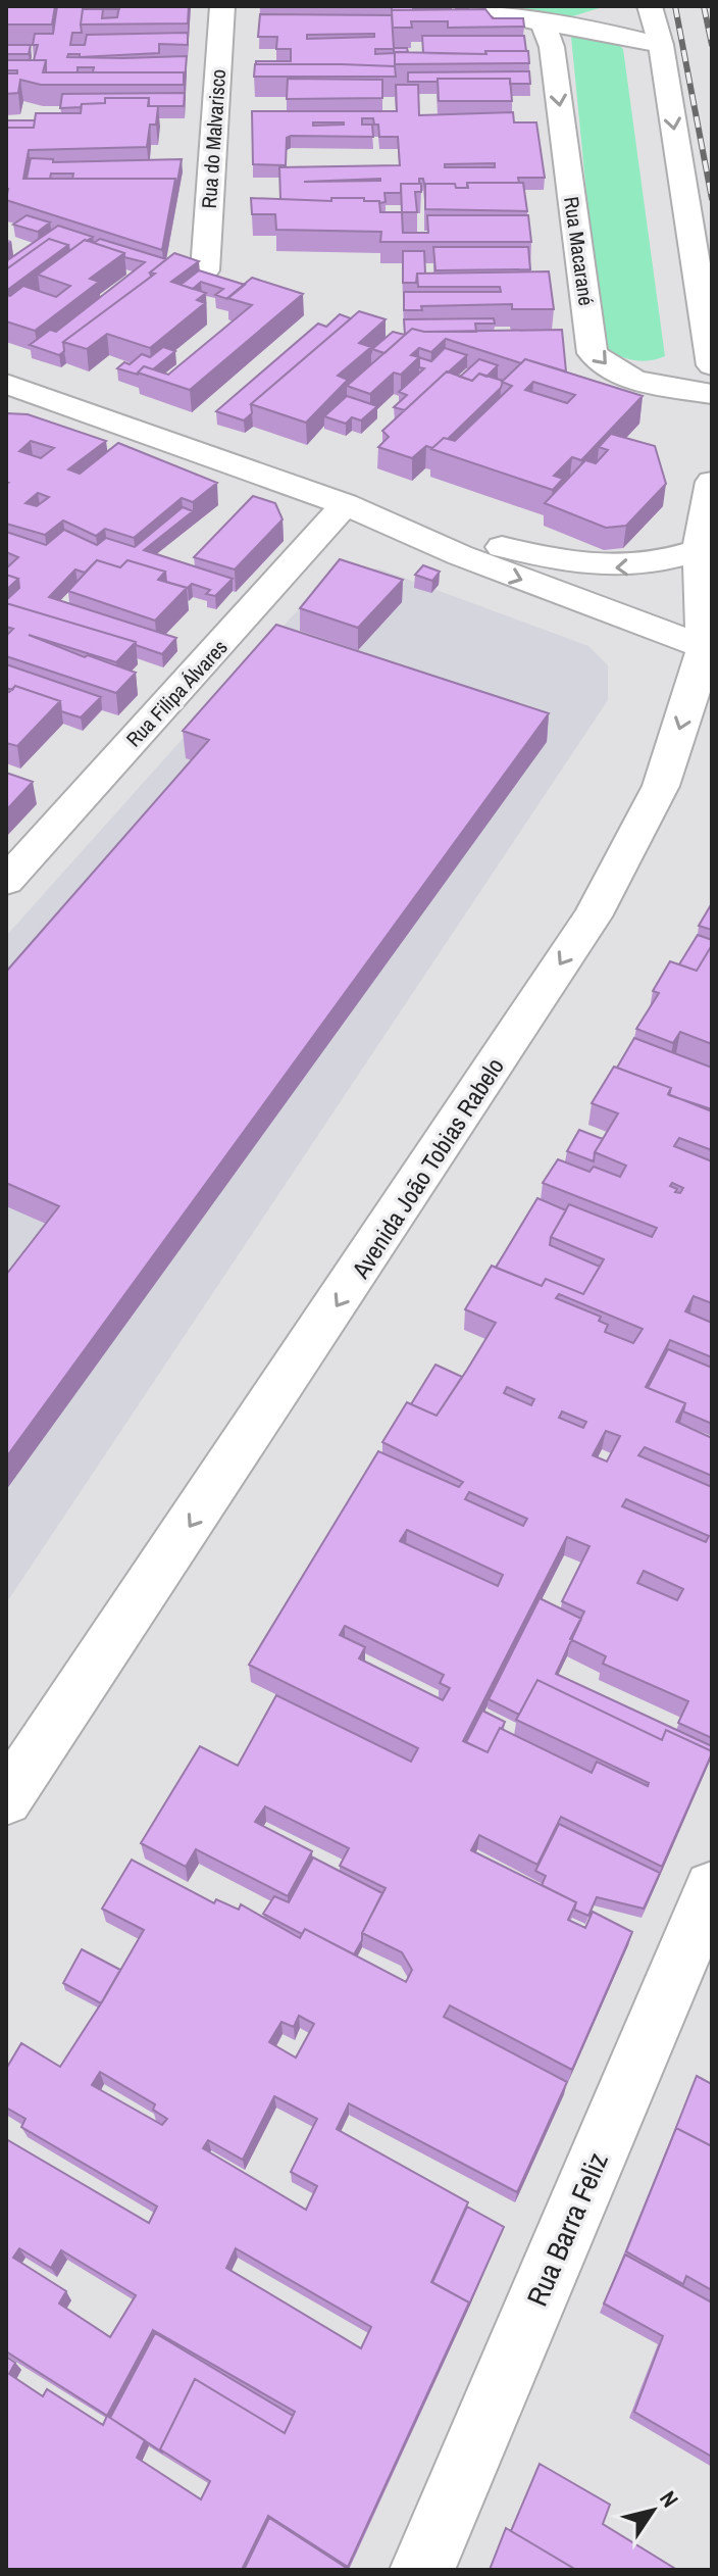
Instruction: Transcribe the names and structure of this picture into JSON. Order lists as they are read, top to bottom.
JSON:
{
  "streets": {
    "street": [
      "Rua do Malvarisco",
      "Rua Macarané",
      "Rua Filipa Álvares",
      "Avenida João Tobias Rabelo",
      "Rua Barra Feliz"
    ]
  },
  "one_way": ["Avenida João Tobias Rabelo"],
  "north": "top right"
}
